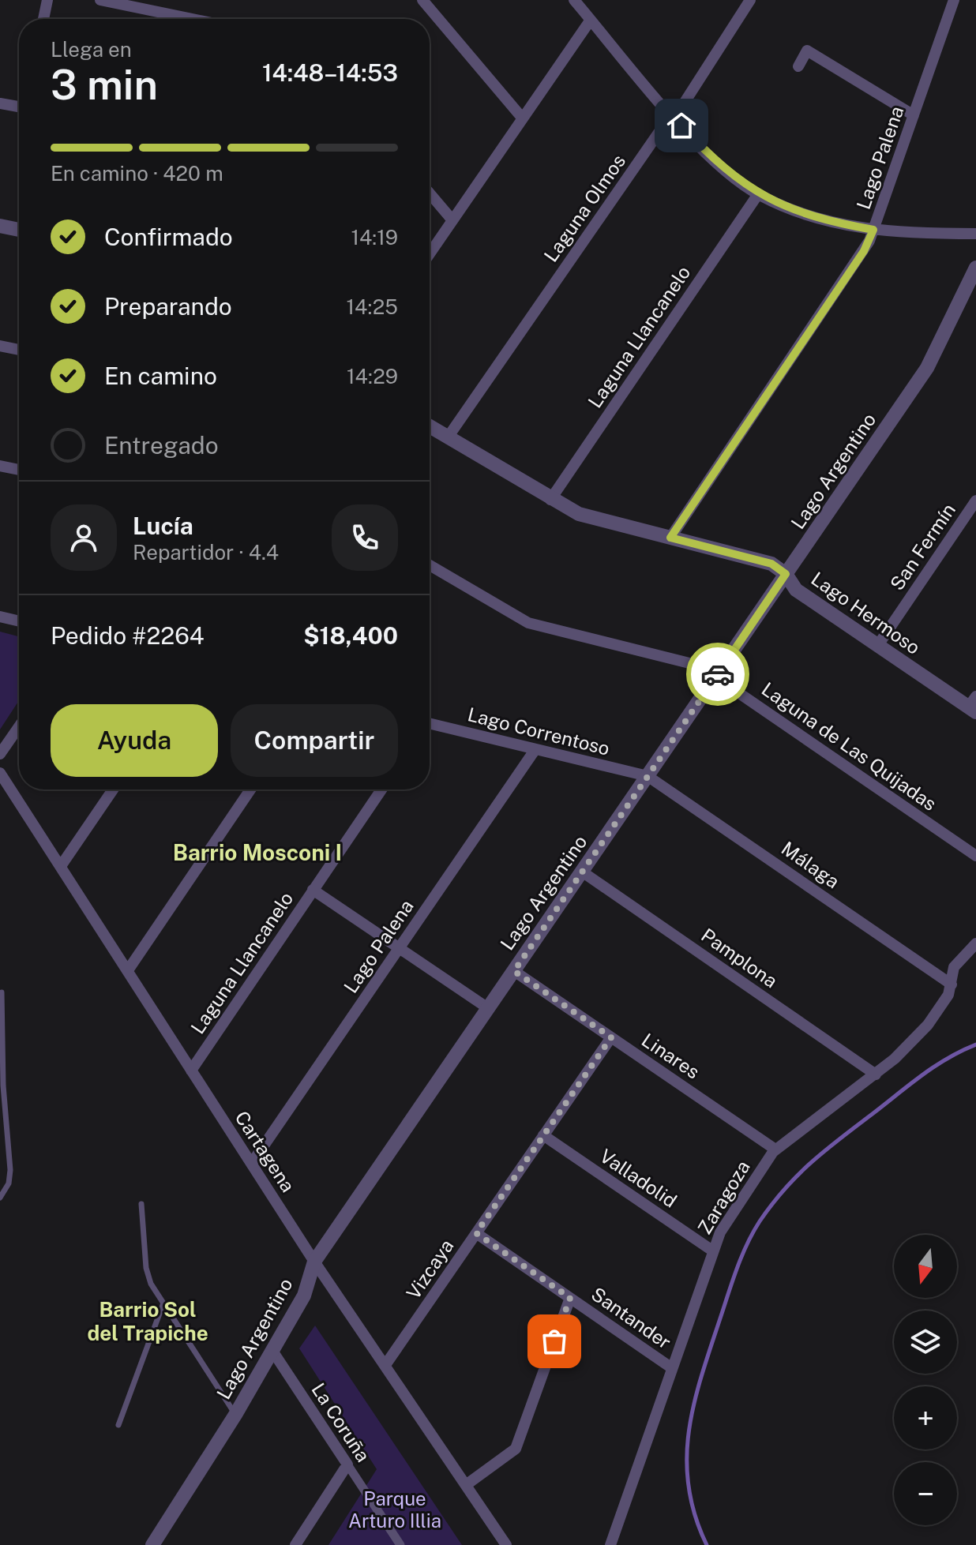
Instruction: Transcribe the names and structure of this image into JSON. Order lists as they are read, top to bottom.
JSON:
{
  "streets": {
    "street": [
      "Lago Palena",
      "Laguna Olmos",
      "Laguna Llancanelo",
      "Lago Argentino",
      "San Fermín",
      "Lago Hermoso",
      "Lago Correntoso",
      "Laguna de Las Quijadas",
      "Málaga",
      "Pamplona",
      "Linares",
      "Cartagena",
      "Valladolid",
      "Zaragoza",
      "Vizcaya",
      "Santander",
      "La Coruña"
    ]
  },
  "crossings": [
    ["Lago Palena", "Lago Hermoso"],
    ["Lago Palena", "Lago Correntoso"],
    ["Lago Palena", "Cartagena"],
    ["Laguna Olmos", "Lago Hermoso"],
    ["Laguna Llancanelo", "Lago Hermoso"],
    ["Laguna Llancanelo", "Cartagena"],
    ["Lago Argentino", "Lago Hermoso"],
    ["Lago Argentino", "Lago Correntoso"],
    ["Lago Argentino", "Laguna de Las Quijadas"],
    ["Lago Argentino", "Málaga"],
    ["Lago Argentino", "Pamplona"],
    ["Lago Argentino", "Linares"],
    ["Lago Argentino", "Cartagena"],
    ["Lago Argentino", "La Coruña"],
    ["San Fermín", "Lago Hermoso"],
    ["Lago Correntoso", "Málaga"],
    ["Málaga", "Zaragoza"],
    ["Pamplona", "Zaragoza"],
    ["Linares", "Zaragoza"],
    ["Linares", "Vizcaya"],
    ["Cartagena", "Vizcaya"],
    ["Valladolid", "Zaragoza"],
    ["Valladolid", "Vizcaya"],
    ["Zaragoza", "Santander"],
    ["Vizcaya", "Santander"]
  ],
  "districts": ["Barrio Mosconi I", "Barrio Sol del Trapiche"],
  "parks": ["Parque Arturo Illia"],
  "north": "bottom",
  "page": {
    "heading": ["3 min", "Llega en", "14:48–14:53"],
    "panel": [
      "Lucía",
      "Repartidor · 4.4",
      "Pedido #2264",
      "$18,400"
    ],
    "bar": "En camino · 420 m",
    "list": [
      ["Confirmado", "14:19"],
      ["Preparando", "14:25"],
      ["En camino", "14:29"],
      "Entregado"
    ],
    "buttons": ["Ayuda", "Compartir"],
    "map_buttons": ["+", "−"]
  }
}
